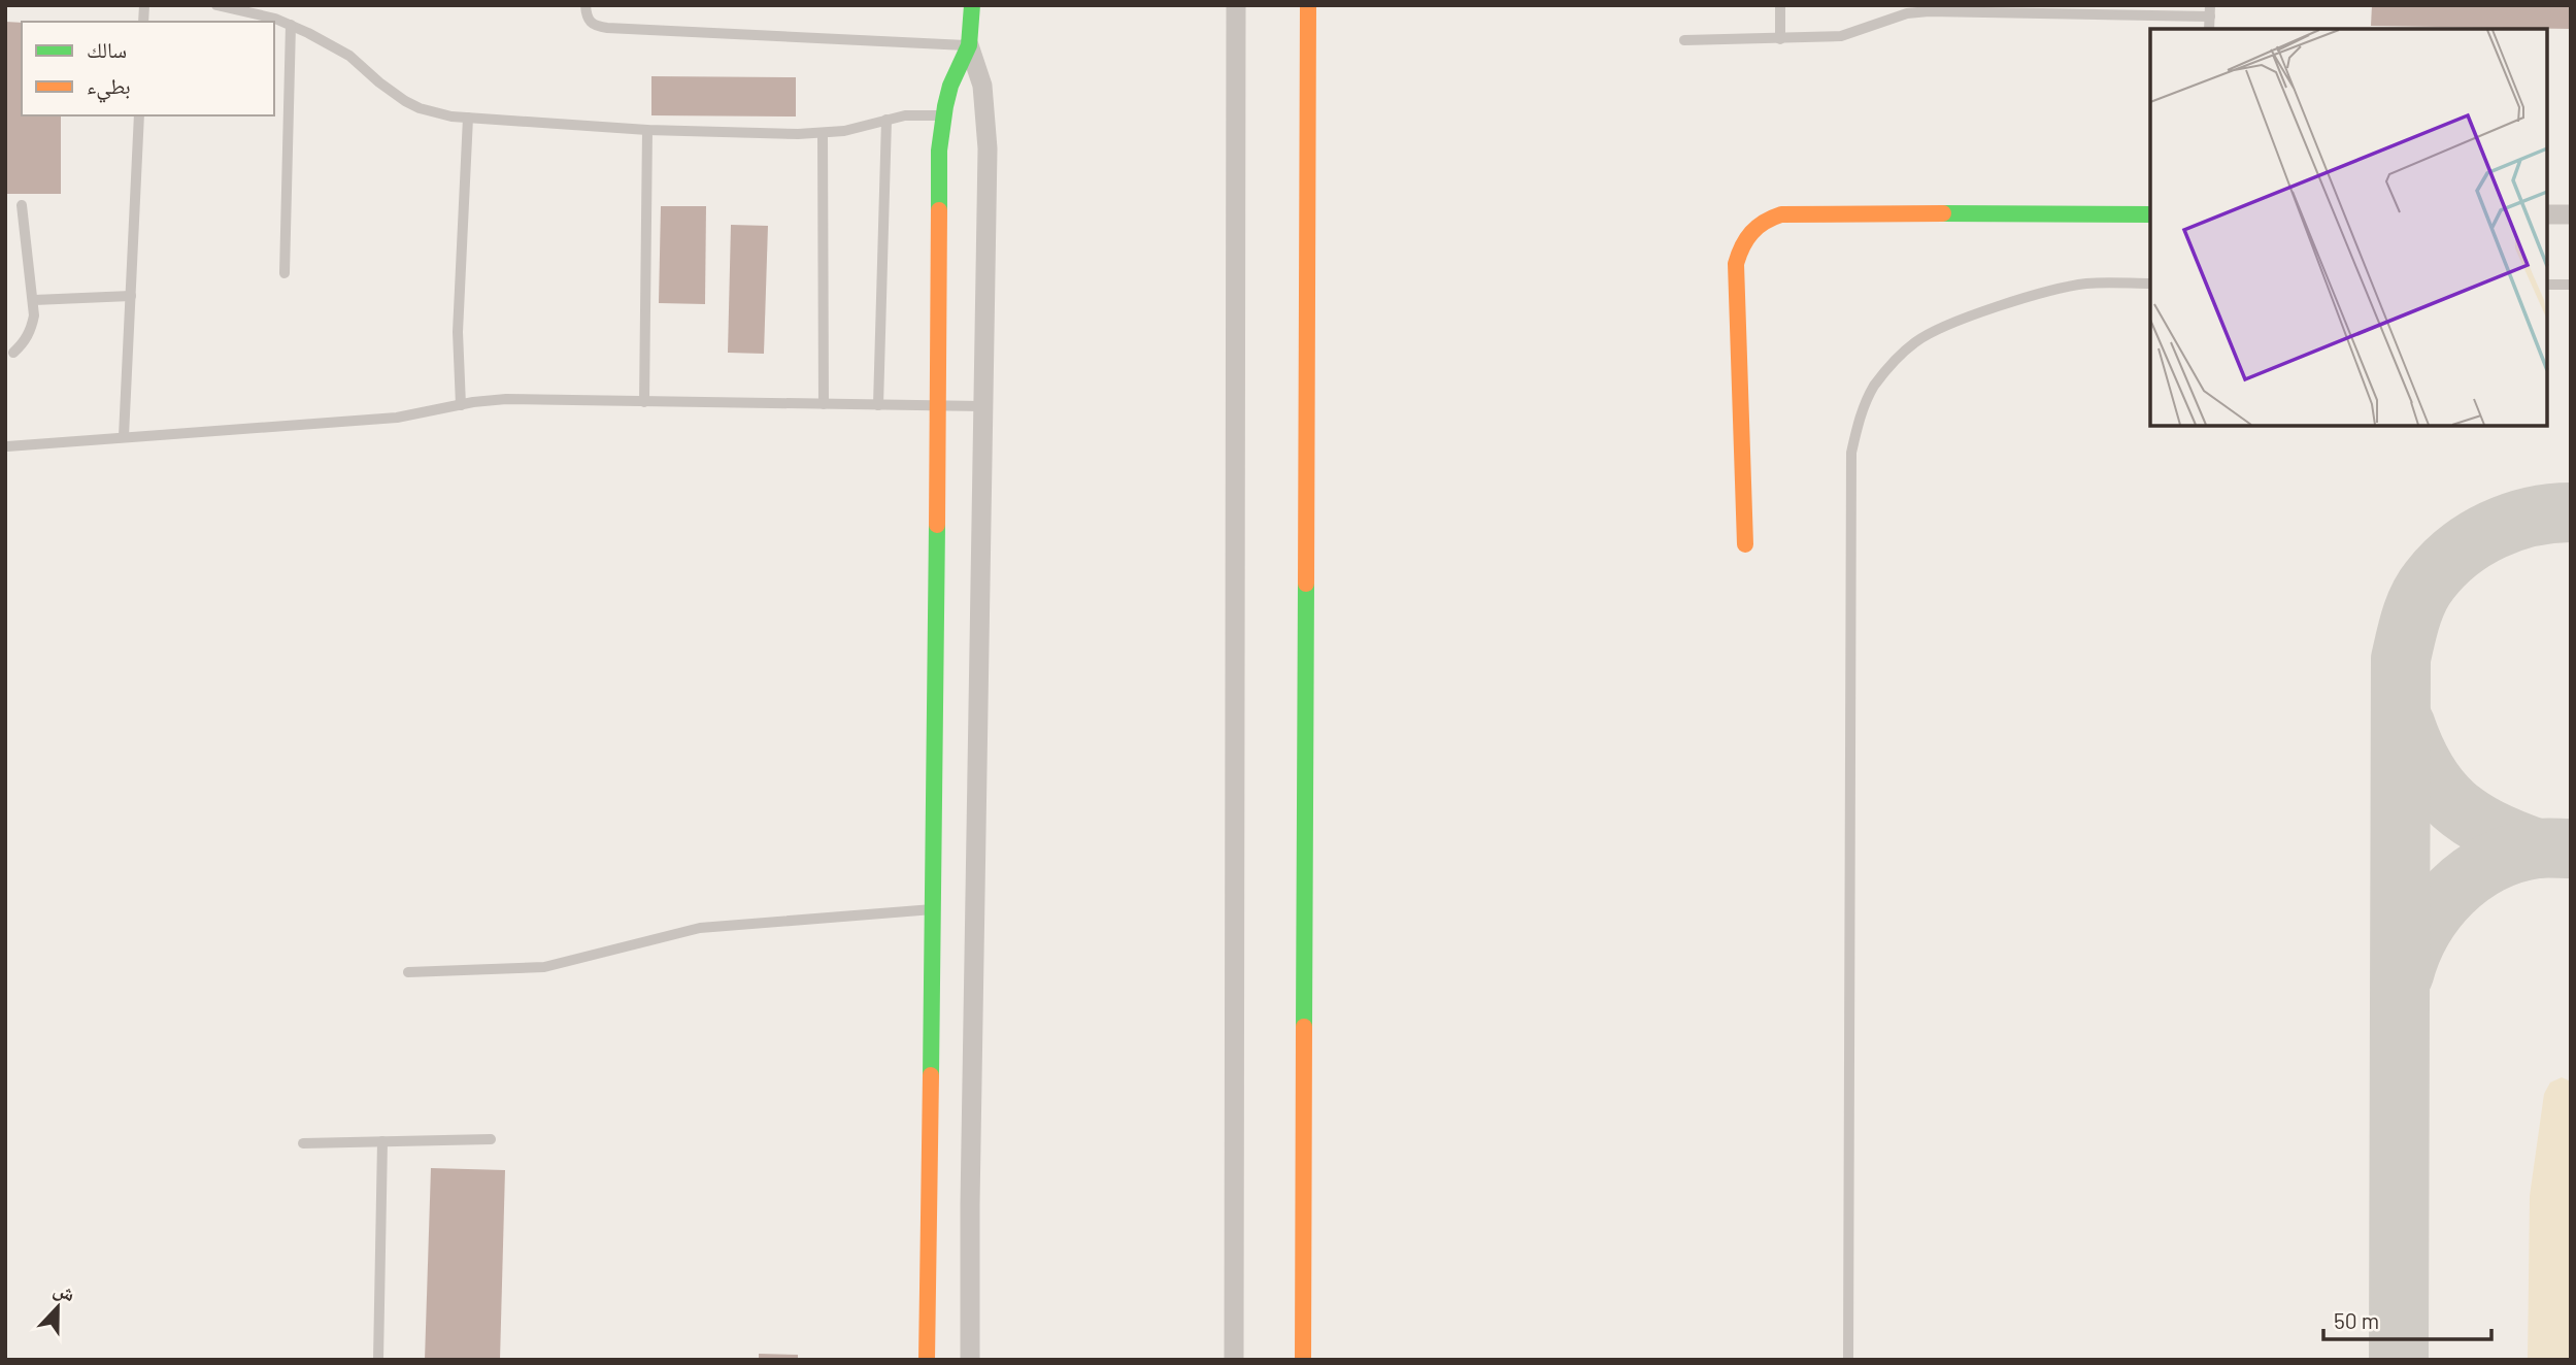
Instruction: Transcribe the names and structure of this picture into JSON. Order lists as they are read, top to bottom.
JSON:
{
  "legend": ["سالك", "بطيء"],
  "scale_bar": "50 m",
  "north": "top"
}
